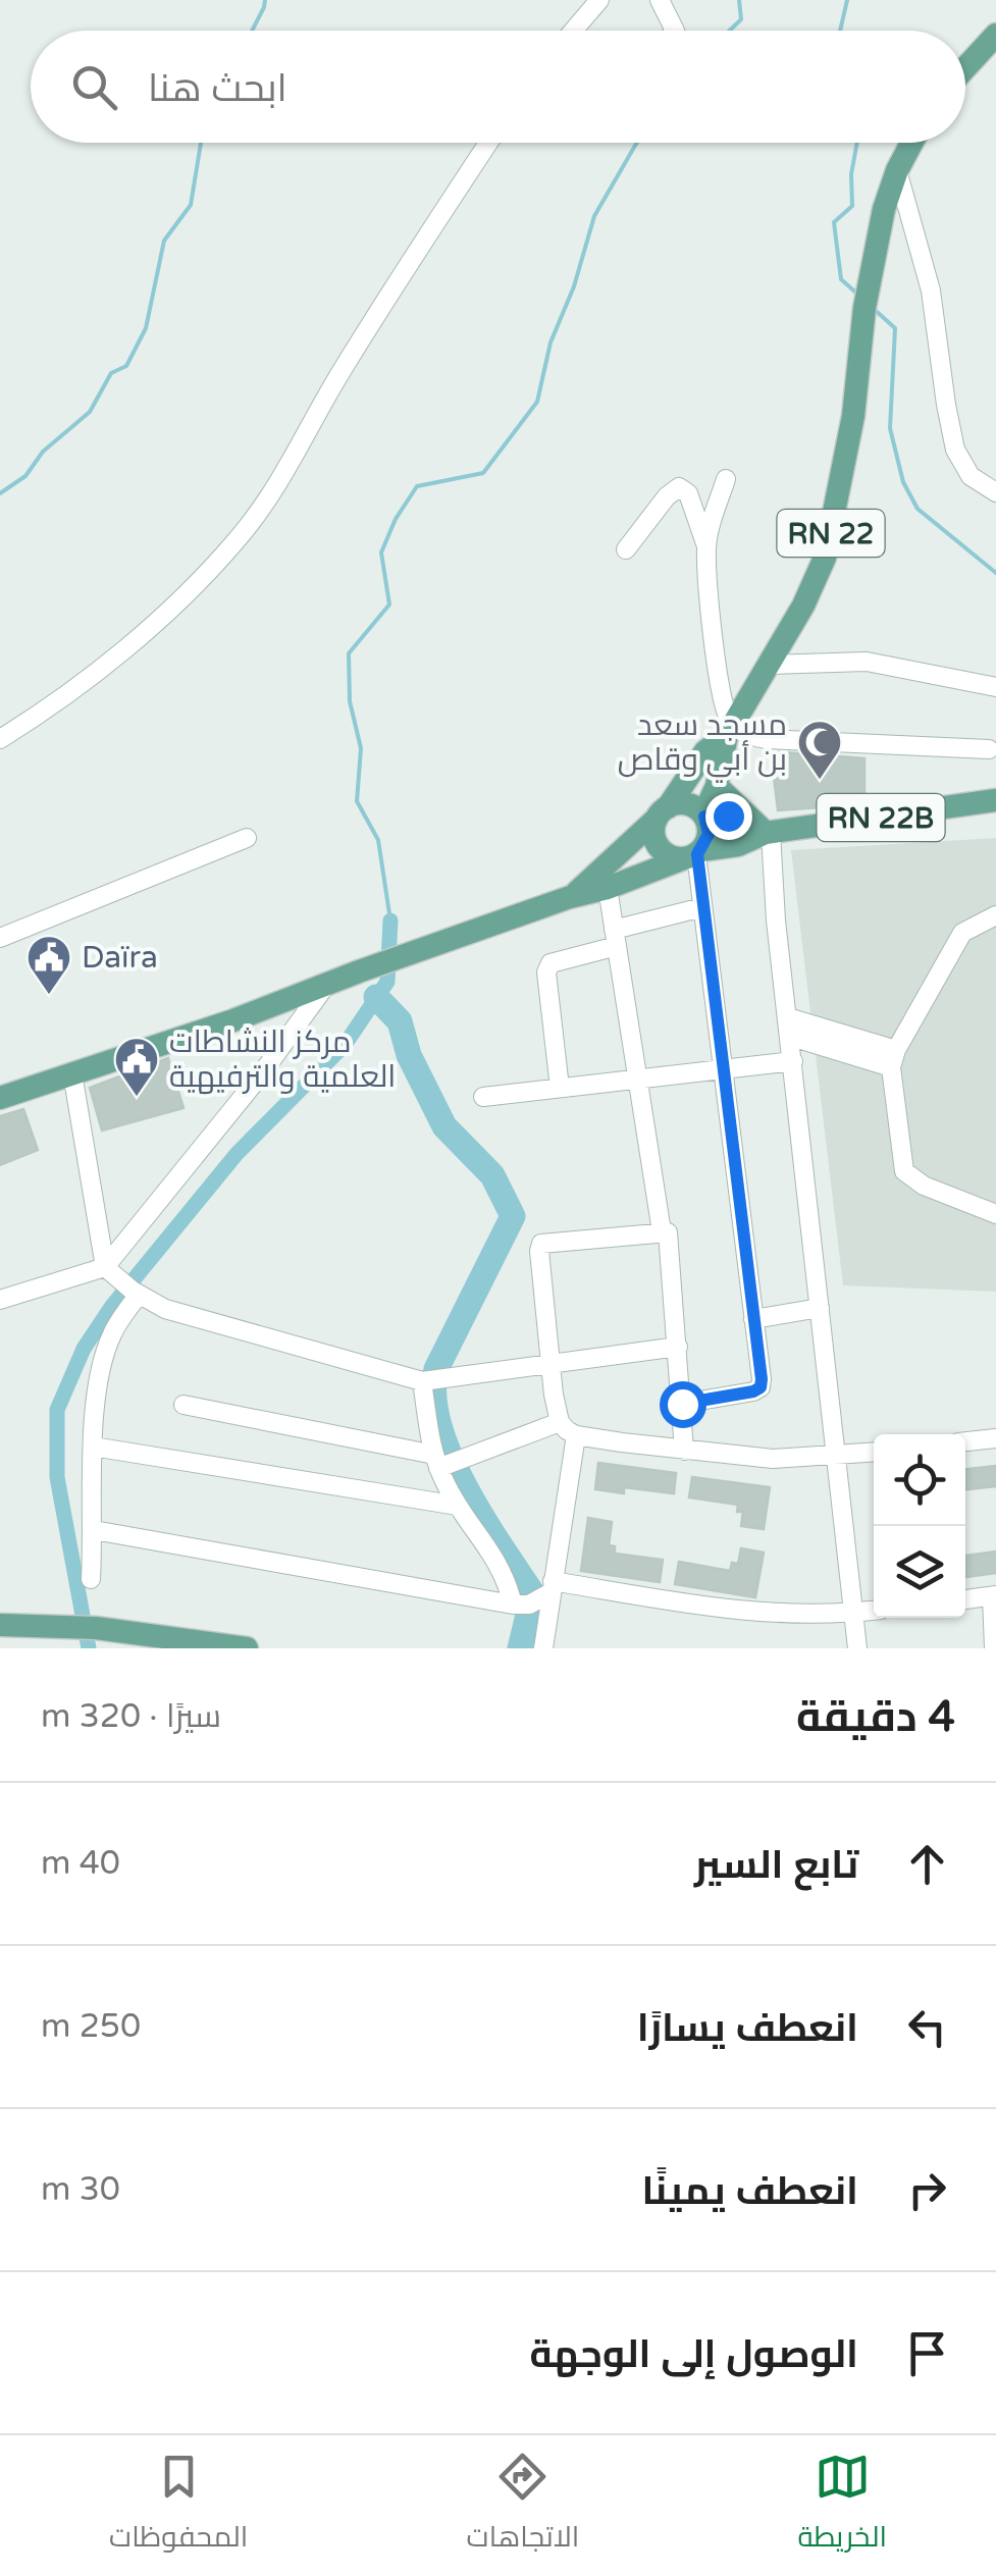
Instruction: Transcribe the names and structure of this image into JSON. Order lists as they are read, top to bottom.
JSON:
{
  "streets": {
    "main road": ["RN 22", "RN 22B"]
  },
  "crossings": [
    ["RN 22", "RN 22B"]
  ],
  "places": {
    "mosque": ["مسجد سعد بن أبي وقاص"],
    "public building": ["Daïra", "مركز النشاطات العلمية والترفيهية"]
  },
  "page": {
    "search": "ابحث هنا",
    "heading": ["4 دقيقة", "سيرًا · 320 m"],
    "list": [
      ["تابع السير", "40 m"],
      ["انعطف يسارًا", "250 m"],
      ["انعطف يمينًا", "30 m"],
      "الوصول إلى الوجهة"
    ],
    "nav": ["الخريطة", "الاتجاهات", "المحفوظات"]
  }
}
